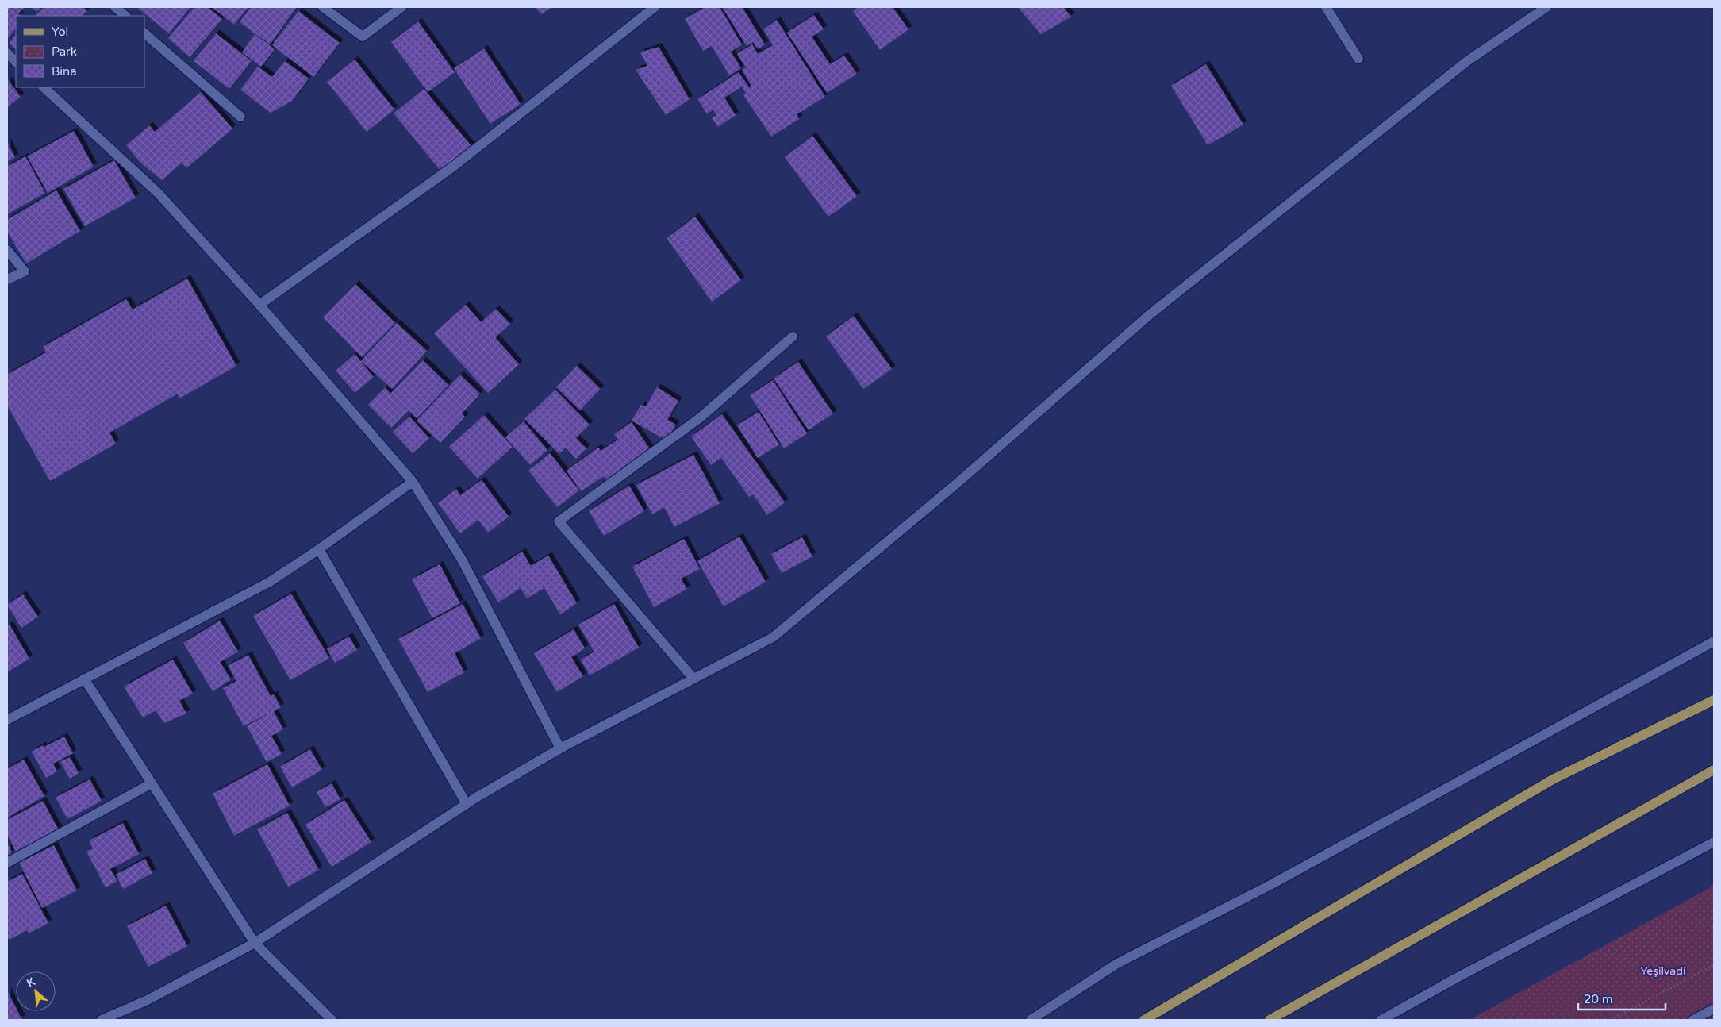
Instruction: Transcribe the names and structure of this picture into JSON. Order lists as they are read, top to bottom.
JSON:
{
  "parks": ["Yeşilvadi"],
  "legend": ["Yol", "Park", "Bina"],
  "scale_bar": "20 m",
  "north": "top left"
}
